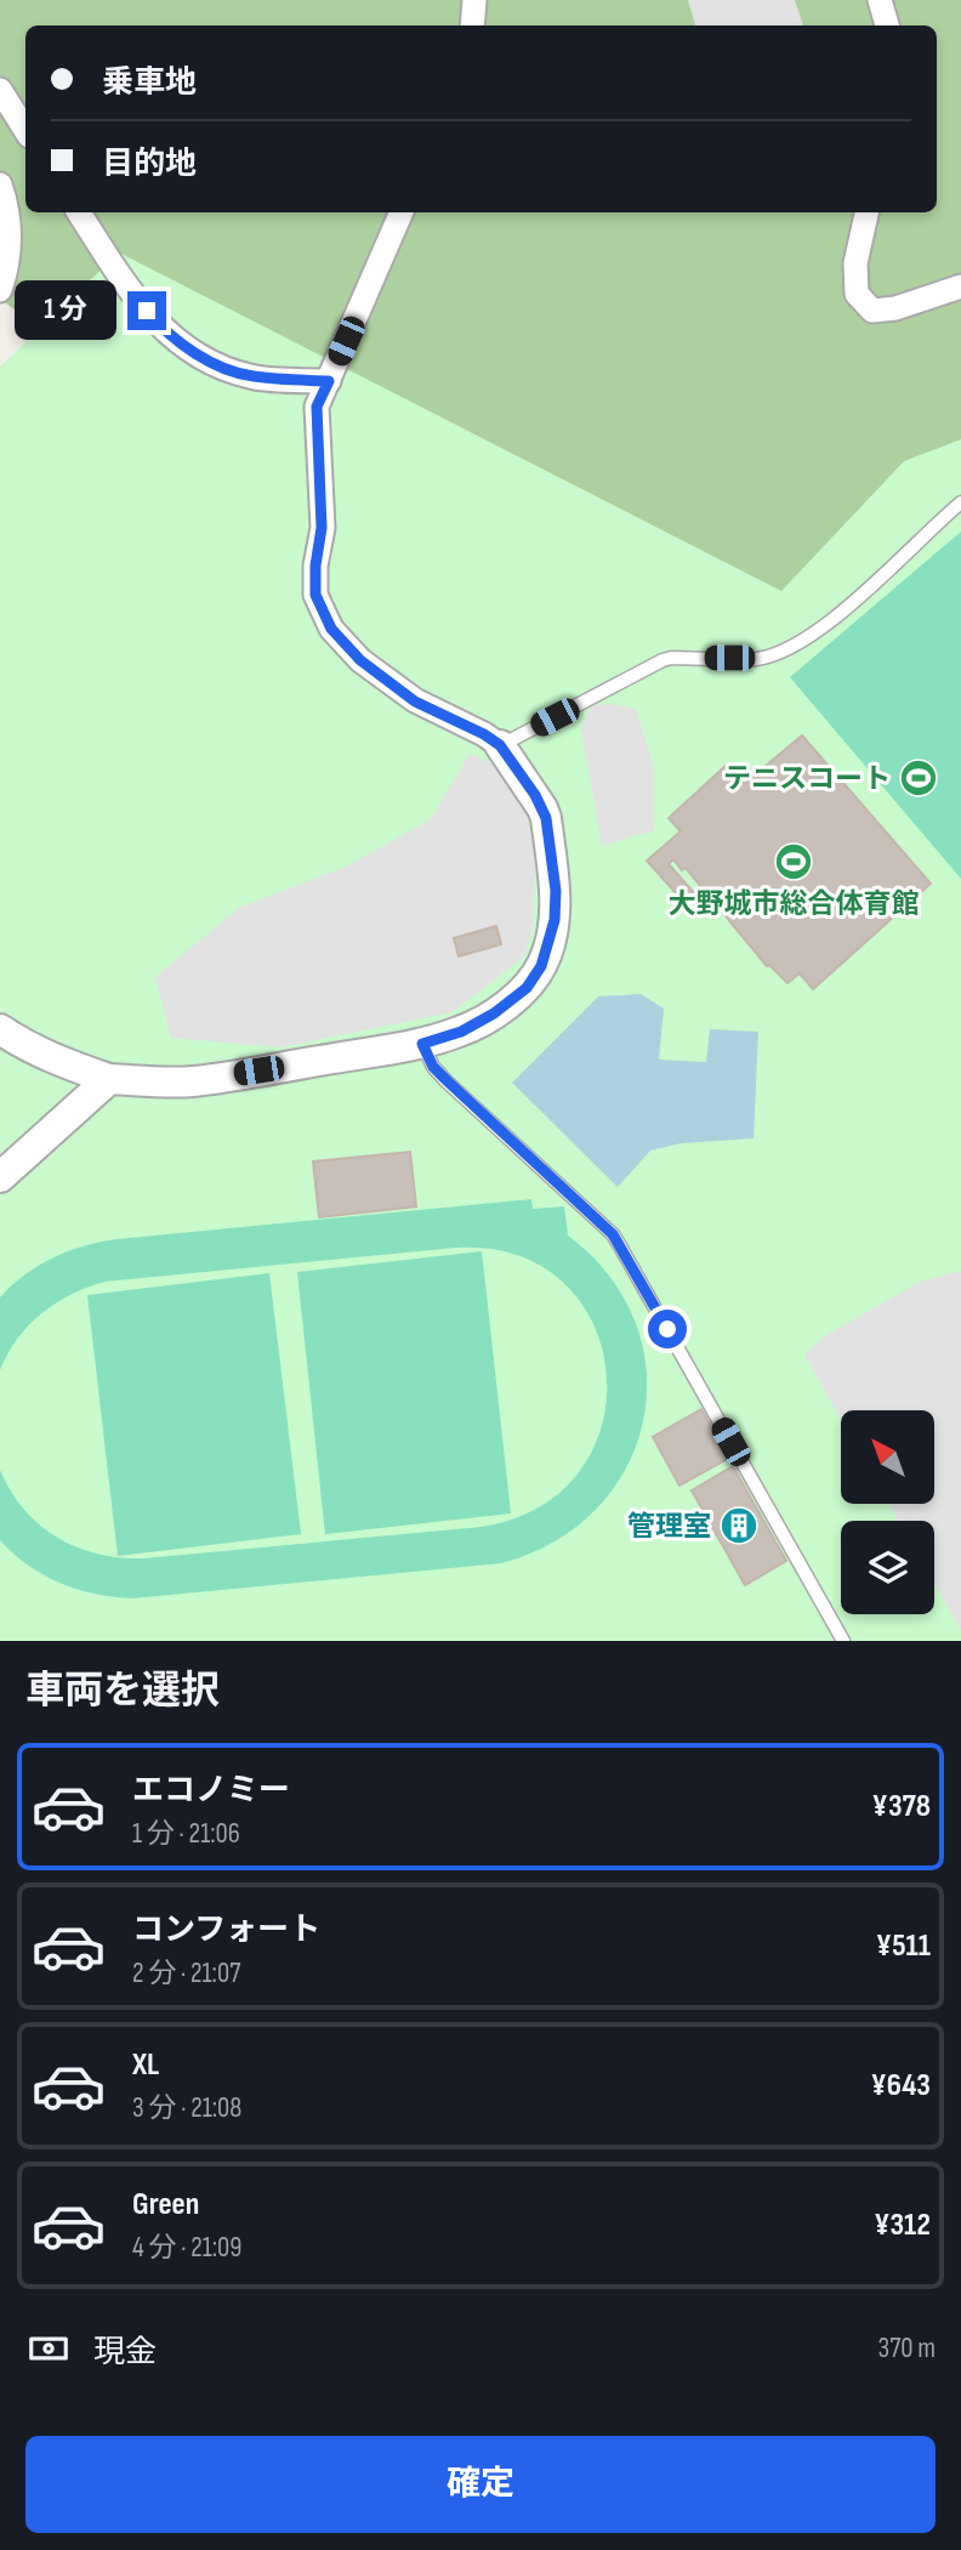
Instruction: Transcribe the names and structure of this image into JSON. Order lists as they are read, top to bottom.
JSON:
{
  "places": {
    "sports": ["テニスコート", "大野城市総合体育館"],
    "building": ["管理室"]
  },
  "north": "top left",
  "page": {
    "banner": ["乗車地", "目的地"],
    "bubble": "1 分",
    "heading": "車両を選択",
    "list": [
      {
        "name": "エコノミー",
        "note": "1 分 · 21:06",
        "value": "¥378"
      },
      {
        "name": "コンフォート",
        "note": "2 分 · 21:07",
        "value": "¥511"
      },
      {
        "name": "XL",
        "note": "3 分 · 21:08",
        "value": "¥643"
      },
      {
        "name": "Green",
        "note": "4 分 · 21:09",
        "value": "¥312"
      }
    ],
    "pay": ["現金", "370 m"],
    "buttons": "確定"
  }
}
